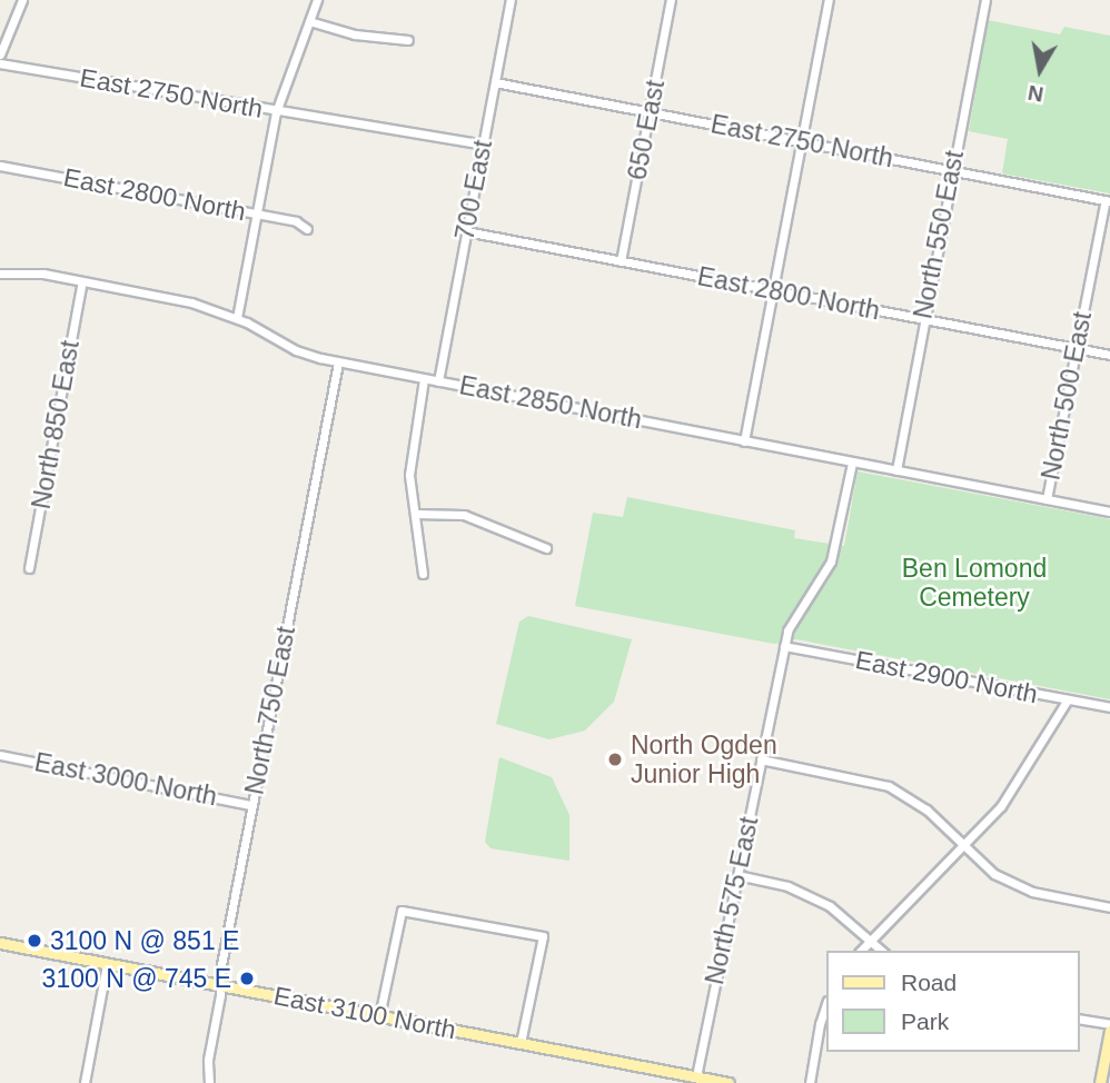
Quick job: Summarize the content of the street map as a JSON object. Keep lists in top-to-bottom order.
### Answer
{
  "streets": {
    "main road": ["East 3100 North"],
    "street": [
      "East 2750 North",
      "650 East",
      "700 East",
      "East 2800 North",
      "North 550 East",
      "North 500 East",
      "East 2850 North",
      "North 850 East",
      "East 2900 North",
      "North 750 East",
      "East 3000 North",
      "North 575 East"
    ]
  },
  "crossings": [
    ["East 2750 North", "650 East"],
    ["East 2750 North", "700 East"],
    ["East 2750 North", "North 550 East"],
    ["East 2750 North", "North 500 East"],
    ["650 East", "East 2800 North"],
    ["700 East", "East 2800 North"],
    ["700 East", "East 2850 North"],
    ["East 2800 North", "North 550 East"],
    ["East 2800 North", "North 500 East"],
    ["North 550 East", "East 2850 North"],
    ["North 500 East", "East 2850 North"],
    ["East 2850 North", "North 850 East"],
    ["East 2850 North", "North 750 East"],
    ["East 2850 North", "North 575 East"],
    ["East 2900 North", "North 575 East"],
    ["North 750 East", "East 3000 North"],
    ["North 750 East", "East 3100 North"],
    ["North 575 East", "East 3100 North"]
  ],
  "parks": ["Ben Lomond Cemetery"],
  "places": ["North Ogden Junior High", "3100 N @ 851 E", "3100 N @ 745 E"],
  "legend": ["Road", "Park"],
  "north": "bottom"
}
